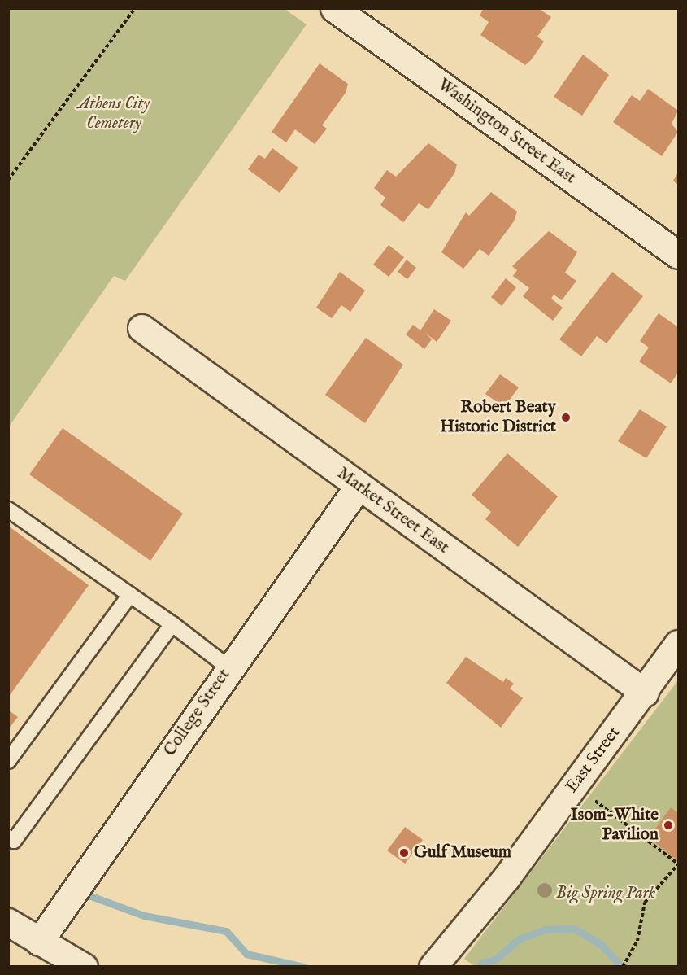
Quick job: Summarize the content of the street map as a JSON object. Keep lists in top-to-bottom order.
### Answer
{
  "streets": {
    "street": [
      "Washington Street East",
      "Market Street East",
      "College Street",
      "East Street"
    ]
  },
  "crossings": [
    ["Market Street East", "College Street"],
    ["Market Street East", "East Street"]
  ],
  "parks": ["Athens City Cemetery", "Big Spring Park"],
  "places": ["Robert Beaty Historic District", "Isom-White Pavilion", "Gulf Museum"]
}
